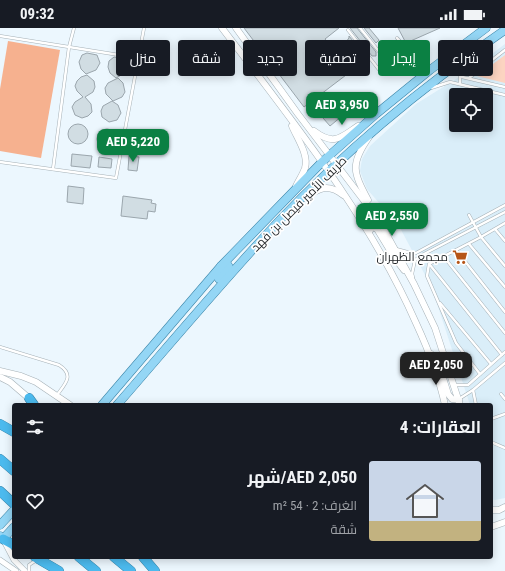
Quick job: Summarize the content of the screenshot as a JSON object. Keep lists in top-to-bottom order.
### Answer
{
  "streets": {
    "main road": ["طريف الأمير فيصل بن فهد"]
  },
  "places": {
    "supermarket": ["مجمع الظهران"]
  },
  "page": {
    "status": "09:32",
    "chip": [
      "شراء",
      "إيجار",
      "تصفية",
      "جديد",
      "شقة",
      "منزل"
    ],
    "price": [
      "AED 3,950",
      "AED 5,220",
      "AED 2,550",
      "AED 2,050"
    ],
    "heading": "العقارات: 4",
    "list": [
      {
        "name": "AED 2,050/شهر",
        "note": "الغرف: 2 · 54 m² · شقة"
      }
    ]
  }
}
